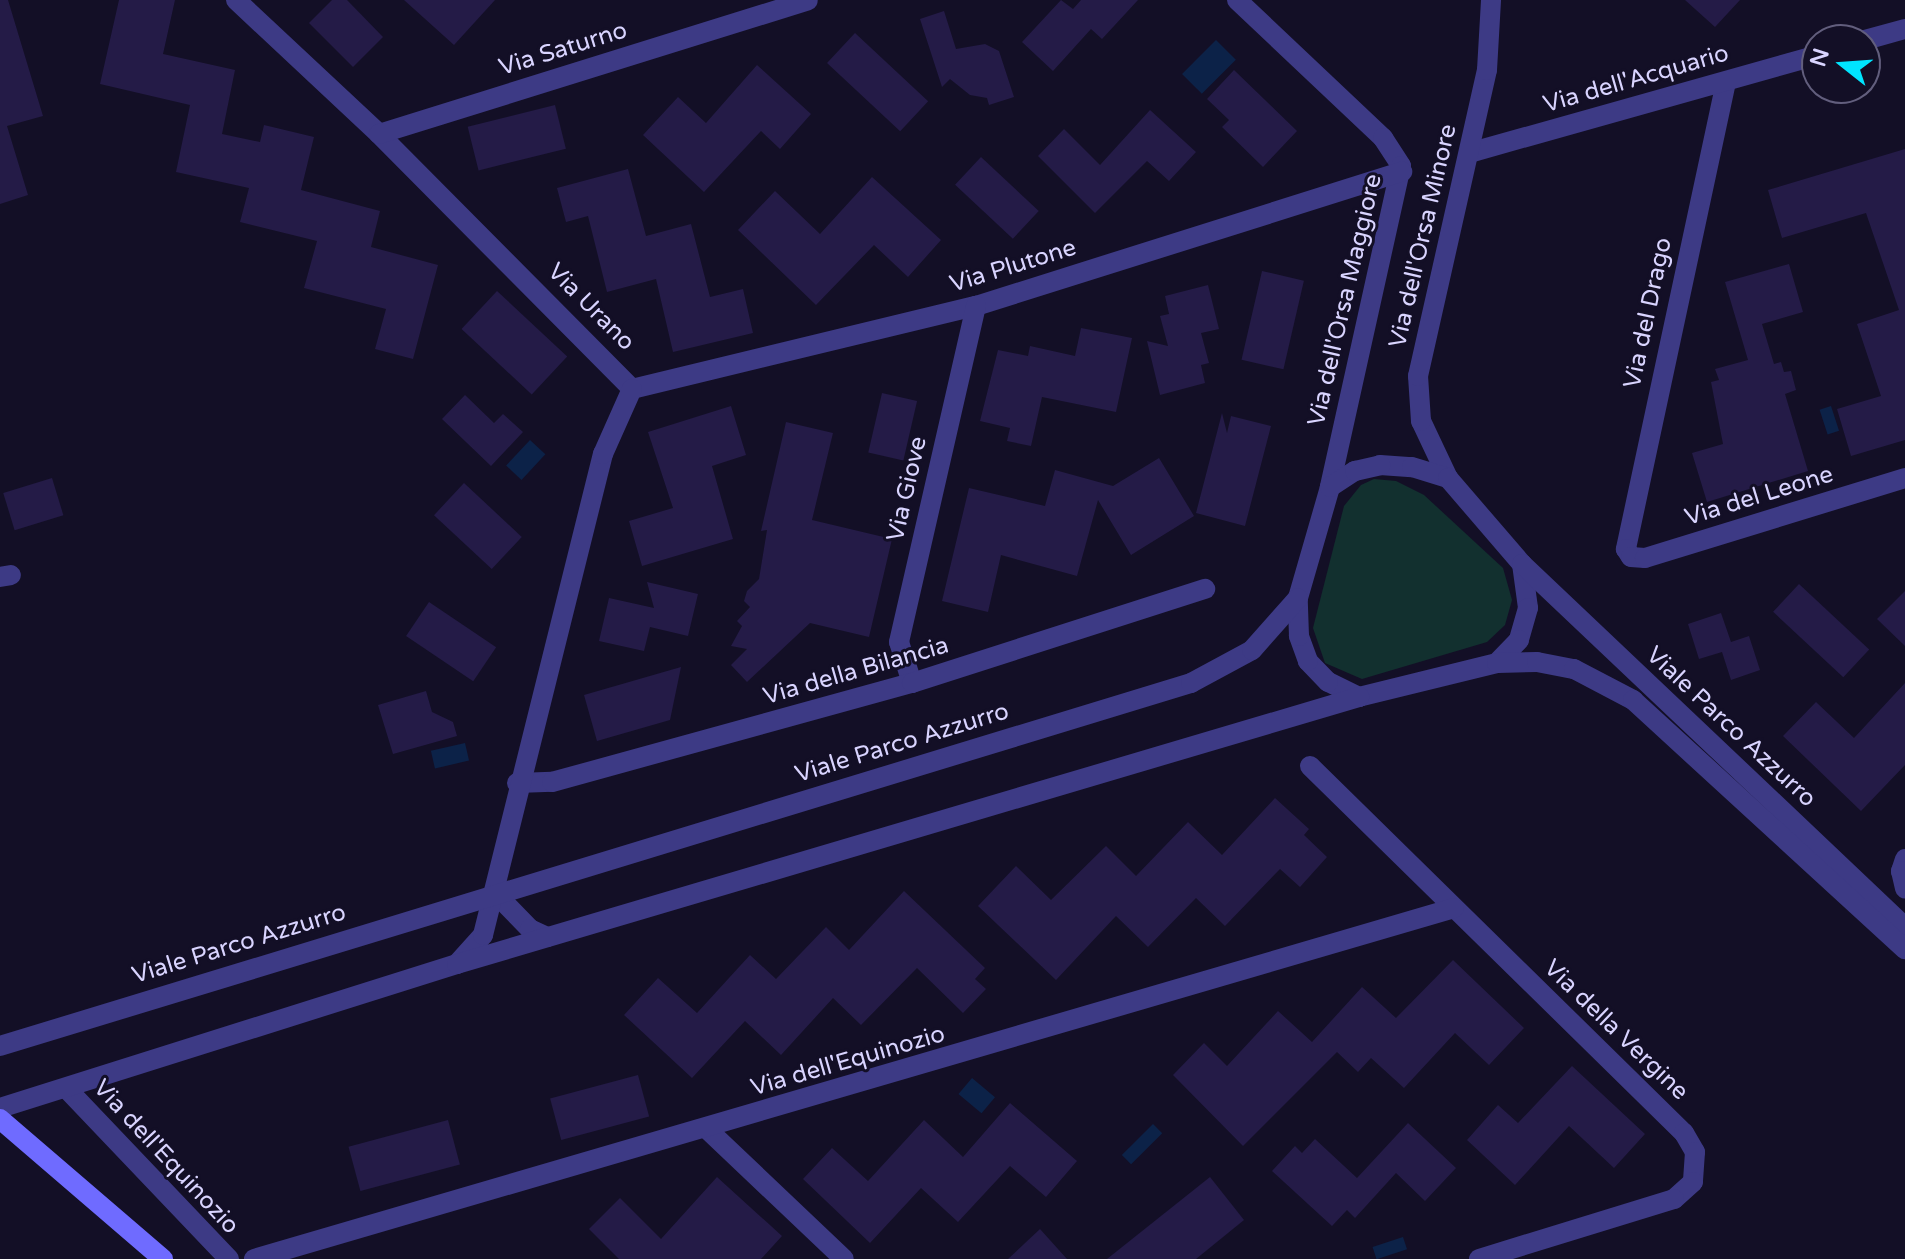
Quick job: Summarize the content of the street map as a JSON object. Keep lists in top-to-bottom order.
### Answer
{
  "streets": {
    "street": [
      "Via Saturno",
      "Via dell'Acquario",
      "Via dell'Orsa Minore",
      "Via Plutone",
      "Via dell'Orsa Maggiore",
      "Via Urano",
      "Via del Drago",
      "Via Giove",
      "Via del Leone",
      "Via della Bilancia",
      "Viale Parco Azzurro",
      "Via della Vergine",
      "Via dell'Equinozio"
    ]
  },
  "crossings": [
    ["Via Saturno", "Via Urano"],
    ["Via dell'Acquario", "Via dell'Orsa Minore"],
    ["Via dell'Acquario", "Via del Drago"],
    ["Via dell'Orsa Minore", "Via dell'Orsa Maggiore"],
    ["Via dell'Orsa Minore", "Viale Parco Azzurro"],
    ["Via Plutone", "Via dell'Orsa Maggiore"],
    ["Via Plutone", "Via Urano"],
    ["Via Plutone", "Via Giove"],
    ["Via dell'Orsa Maggiore", "Viale Parco Azzurro"],
    ["Via Urano", "Via della Bilancia"],
    ["Via Urano", "Viale Parco Azzurro"],
    ["Via del Drago", "Via del Leone"],
    ["Via Giove", "Via della Bilancia"],
    ["Viale Parco Azzurro", "Via dell'Equinozio"],
    ["Via della Vergine", "Via dell'Equinozio"]
  ],
  "north": "left"
}
